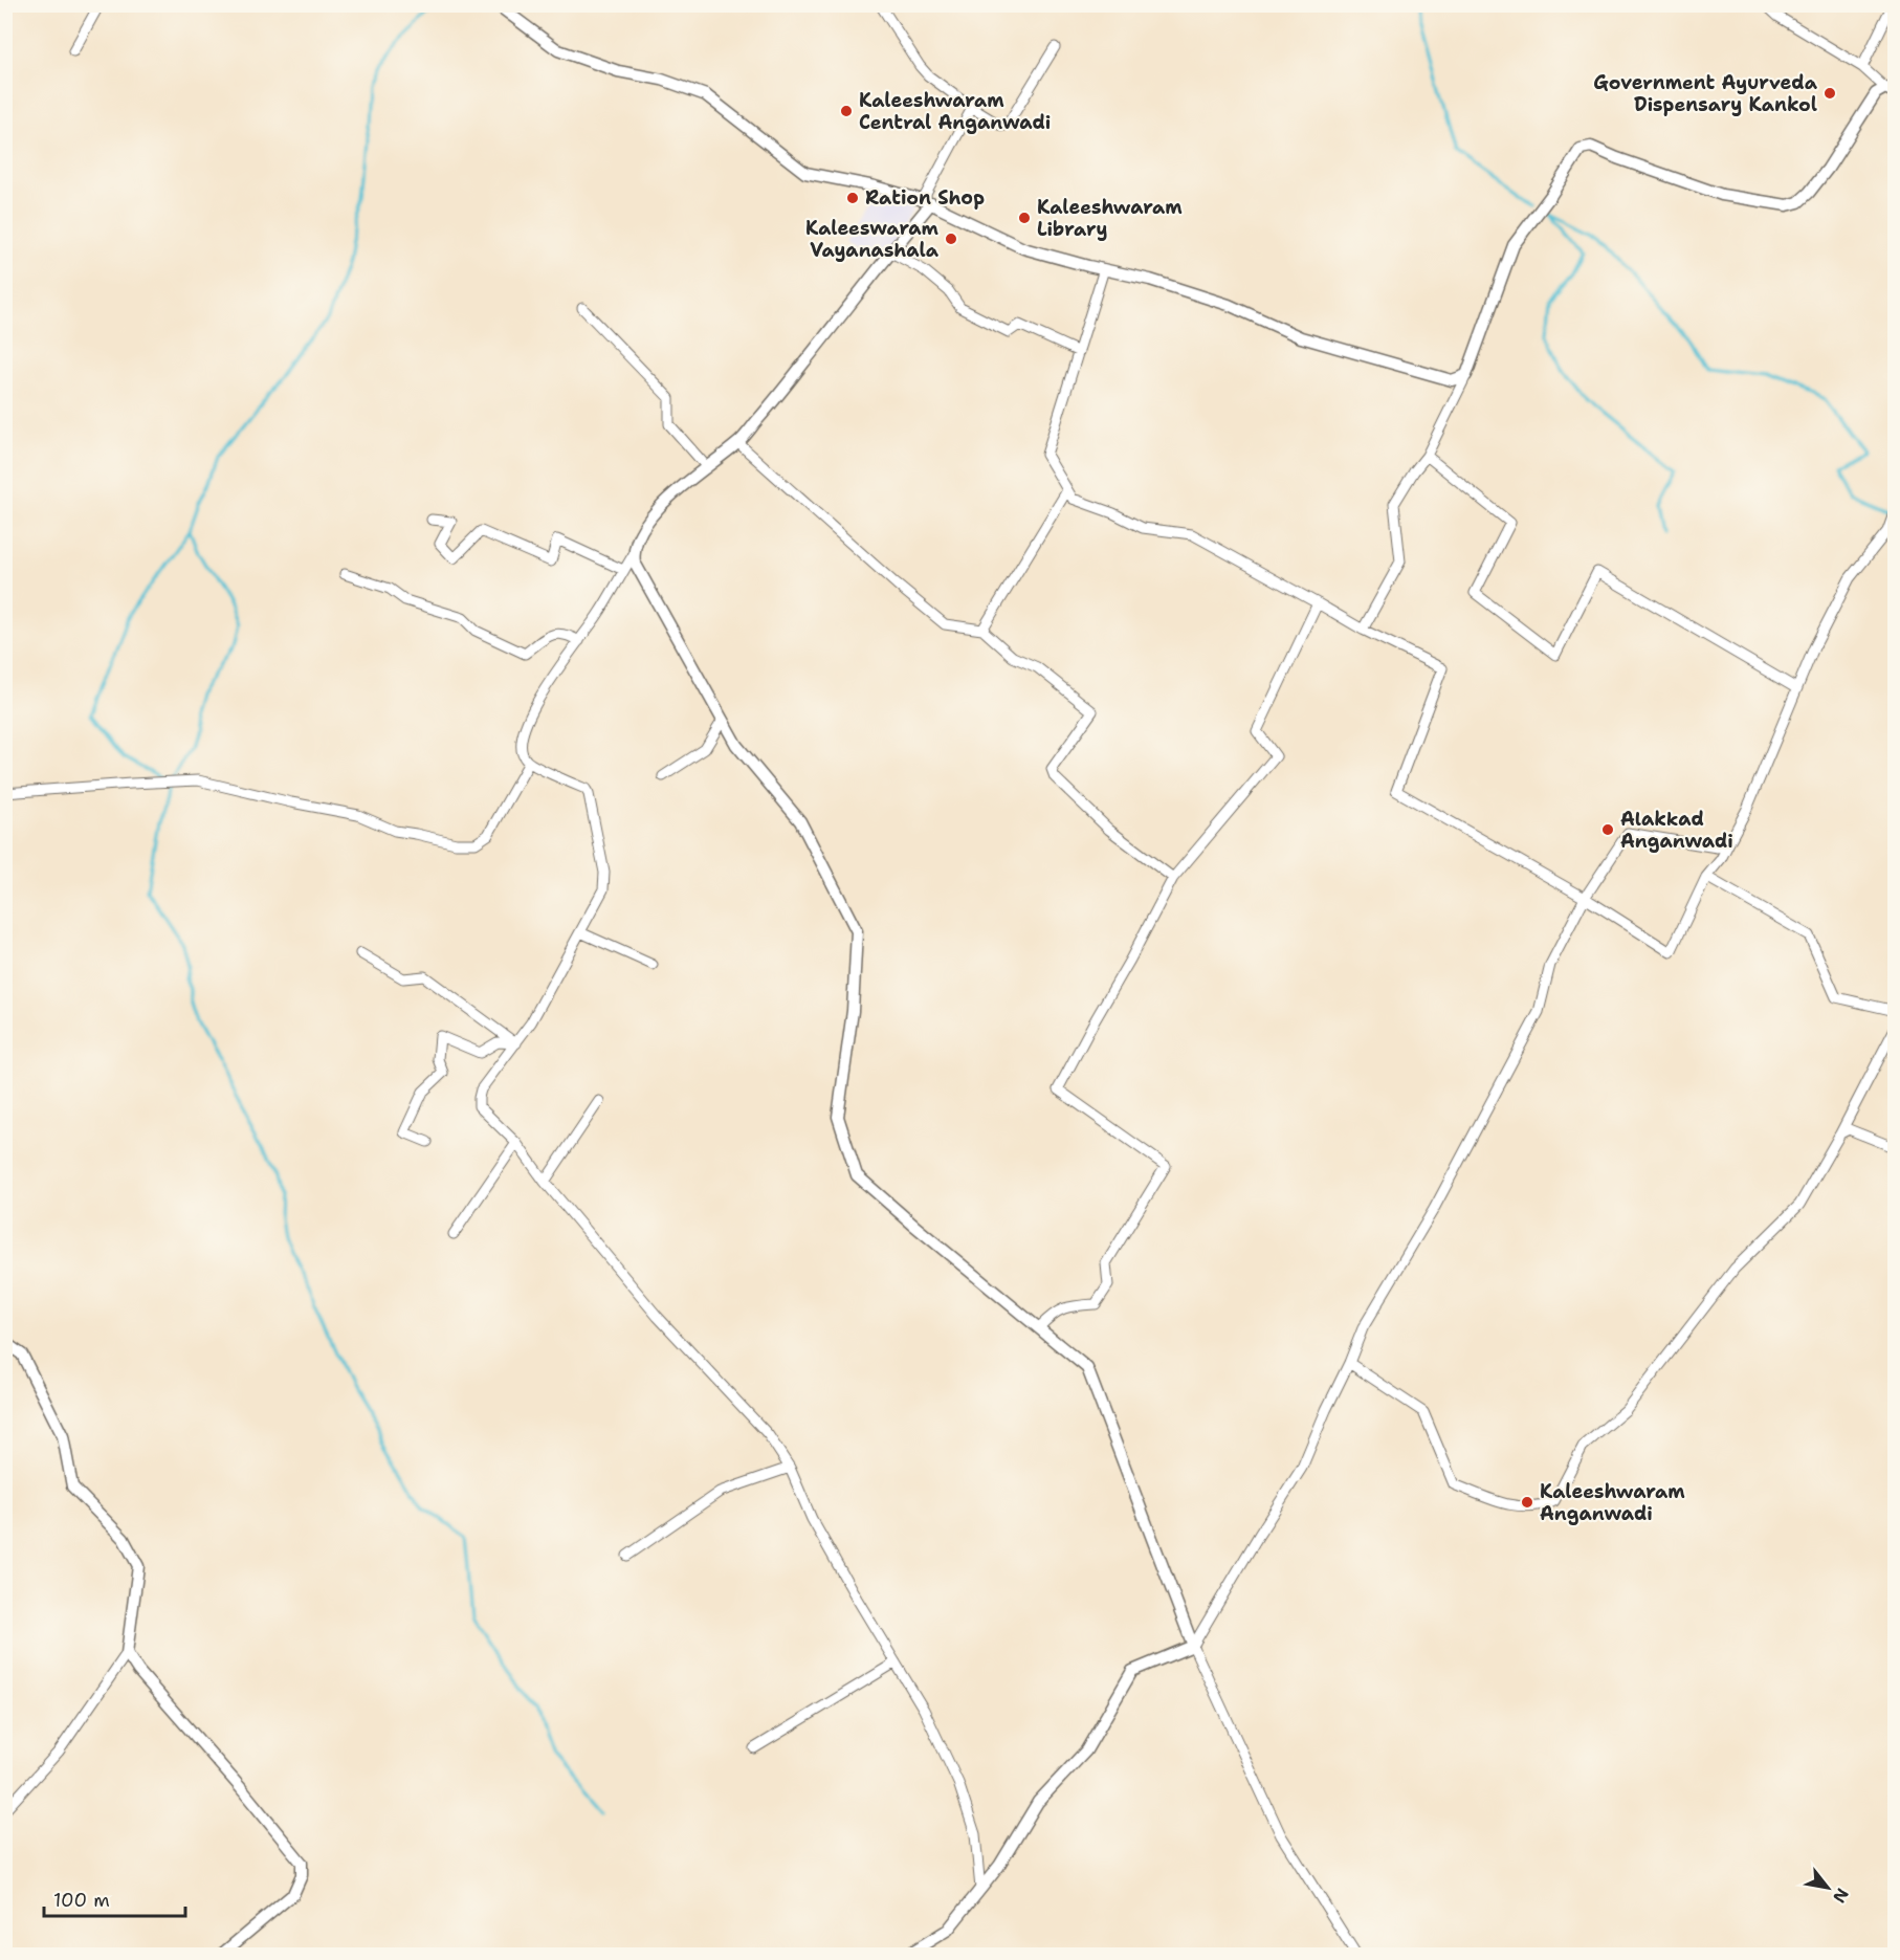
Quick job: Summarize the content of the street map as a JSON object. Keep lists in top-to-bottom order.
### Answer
{
  "places": [
    "Government Ayurveda Dispensary Kankol",
    "Kaleeshwaram Central Anganwadi",
    "Ration Shop",
    "Kaleeshwaram Library",
    "Kaleeswaram Vayanashala",
    "Alakkad Anganwadi",
    "Kaleeshwaram Anganwadi"
  ],
  "scale_bar": "100 m",
  "north": "bottom right"
}
